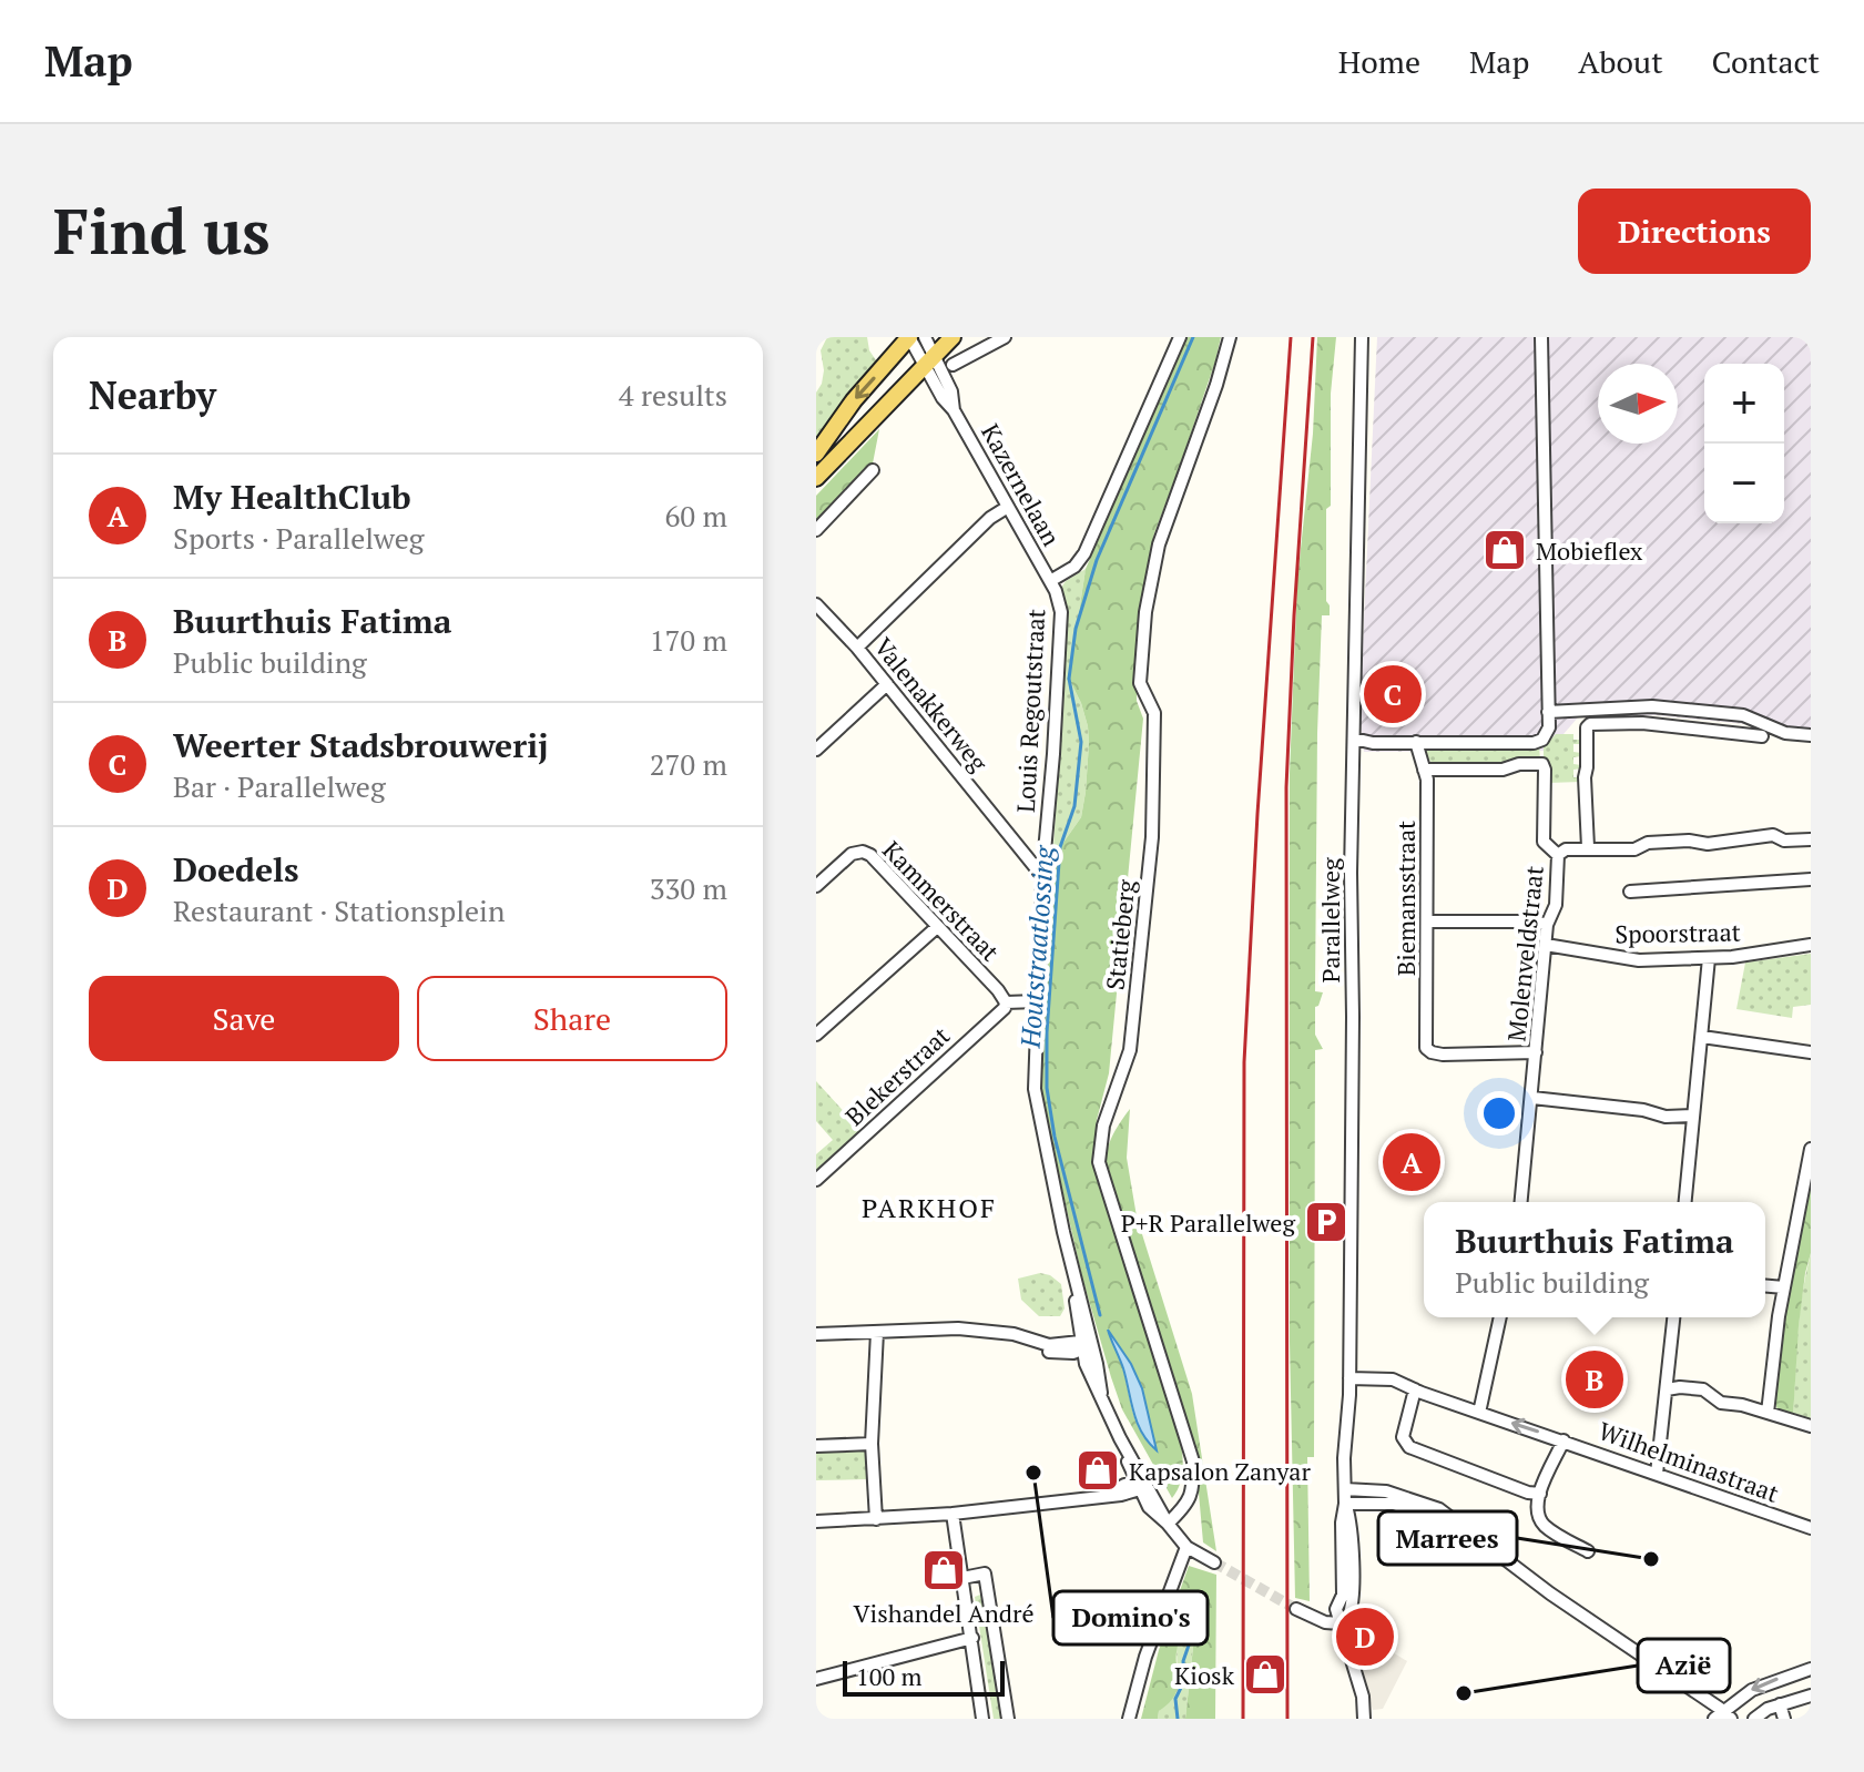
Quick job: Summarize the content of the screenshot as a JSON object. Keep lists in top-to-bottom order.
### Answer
{
  "streets": {
    "street": [
      "Kazernelaan",
      "Valenakkerweg",
      "Louis Regoutstraat",
      "Biemansstraat",
      "Kammerstraat",
      "Parallelweg",
      "Spoorstraat",
      "Statieberg",
      "Molenveldstraat",
      "Blekerstraat",
      "Wilhelminastraat"
    ]
  },
  "crossings": [
    ["Kazernelaan", "Louis Regoutstraat"],
    ["Valenakkerweg", "Louis Regoutstraat"],
    ["Louis Regoutstraat", "Statieberg"],
    ["Biemansstraat", "Molenveldstraat"],
    ["Kammerstraat", "Blekerstraat"],
    ["Parallelweg", "Wilhelminastraat"],
    ["Spoorstraat", "Molenveldstraat"]
  ],
  "districts": ["PARKHOF"],
  "water": ["Houtstraatlossing"],
  "places": {
    "shop": [
      "Mobieflex",
      "Kapsalon Zanyar",
      "Vishandel André",
      "Kiosk"
    ],
    "parking": ["P+R Parallelweg"],
    "other": ["Domino's", "Marrees", "Azië"]
  },
  "scale_bar": "100 m",
  "north": "right",
  "page": {
    "header": "Map",
    "nav": [
      "Home",
      "Map",
      "About",
      "Contact"
    ],
    "buttons": [
      "Directions",
      ["Save", "Share"]
    ],
    "title": "Find us",
    "heading": ["Nearby", "4 results"],
    "map_buttons": ["+", "−"],
    "list": [
      {
        "mark": "A",
        "name": "My HealthClub",
        "note": "Sports · Parallelweg",
        "value": "60 m"
      },
      {
        "mark": "B",
        "name": "Buurthuis Fatima",
        "note": "Public building",
        "value": "170 m"
      },
      {
        "mark": "C",
        "name": "Weerter Stadsbrouwerij",
        "note": "Bar · Parallelweg",
        "value": "270 m"
      },
      {
        "mark": "D",
        "name": "Doedels",
        "note": "Restaurant · Stationsplein",
        "value": "330 m"
      }
    ],
    "pins": [
      "C",
      "A",
      "B",
      "D"
    ],
    "popup": ["Buurthuis Fatima", "Public building"],
    "scale": "100 m"
  }
}
